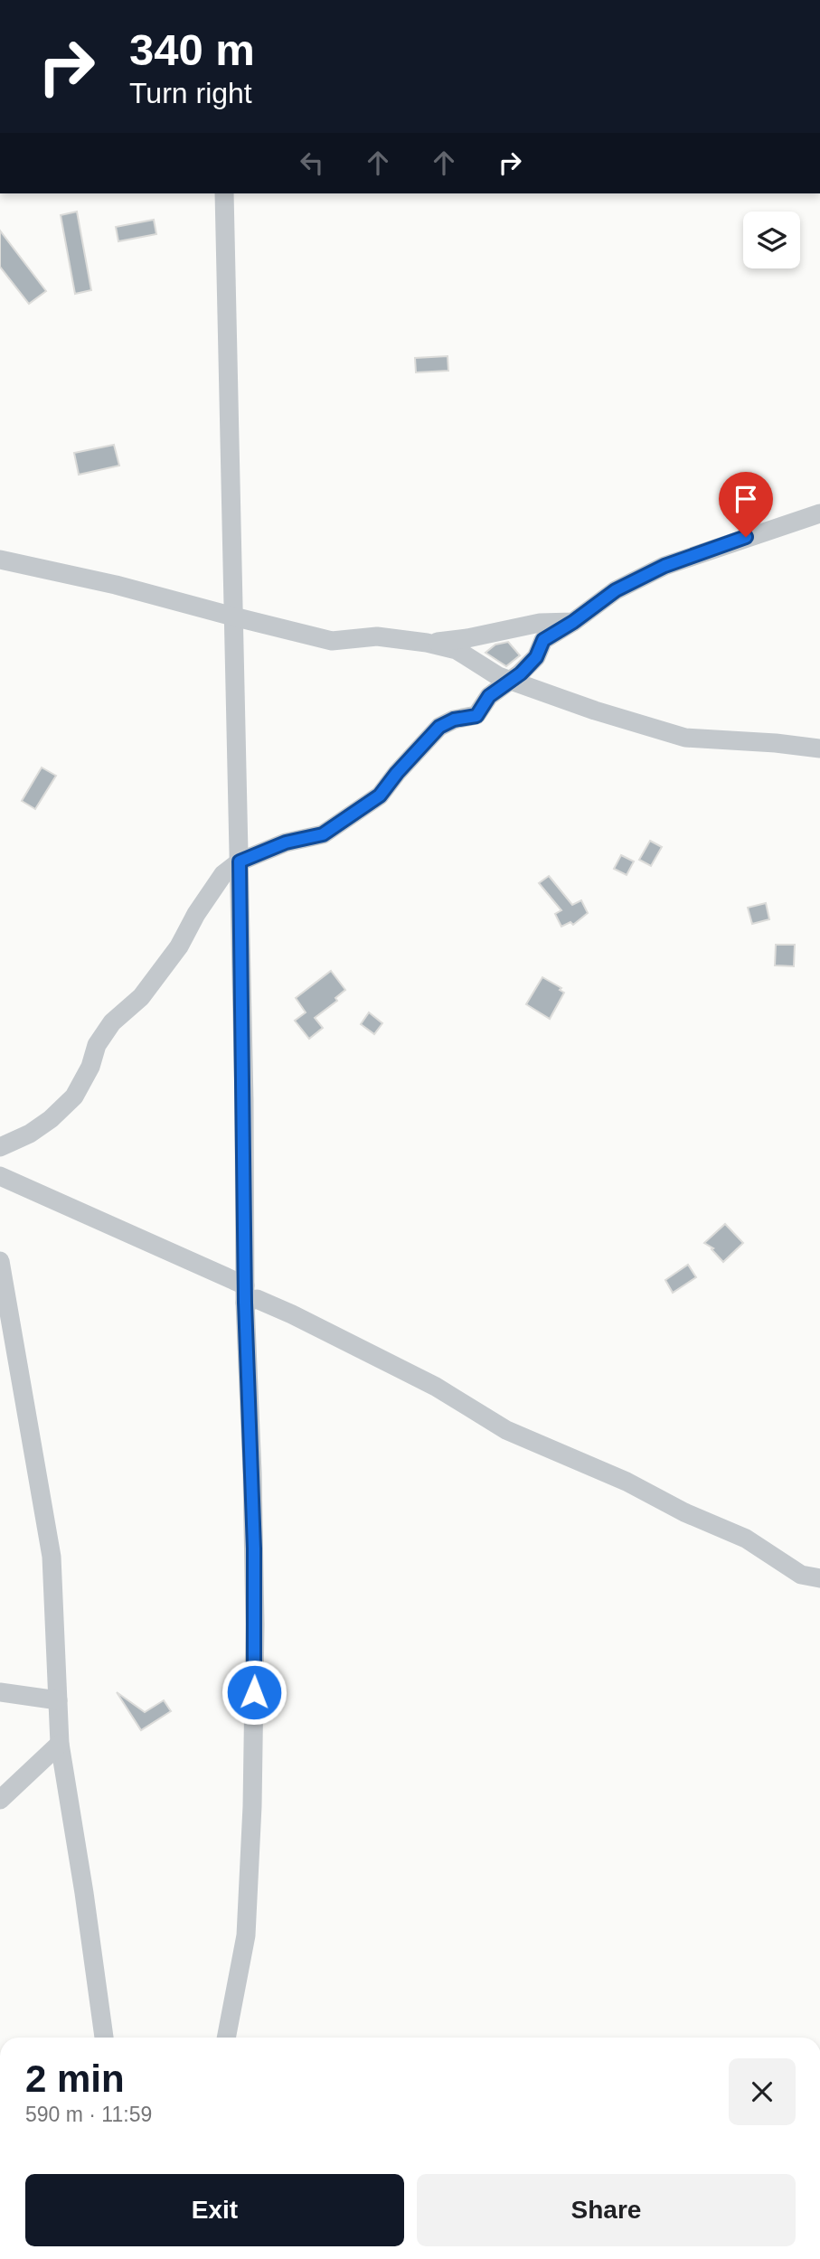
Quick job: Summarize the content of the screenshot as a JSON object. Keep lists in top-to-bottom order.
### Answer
{
  "page": {
    "turn": ["340 m", "Turn right"],
    "heading": ["2 min", "590 m · 11:59"],
    "buttons": ["Exit", "Share"]
  }
}
